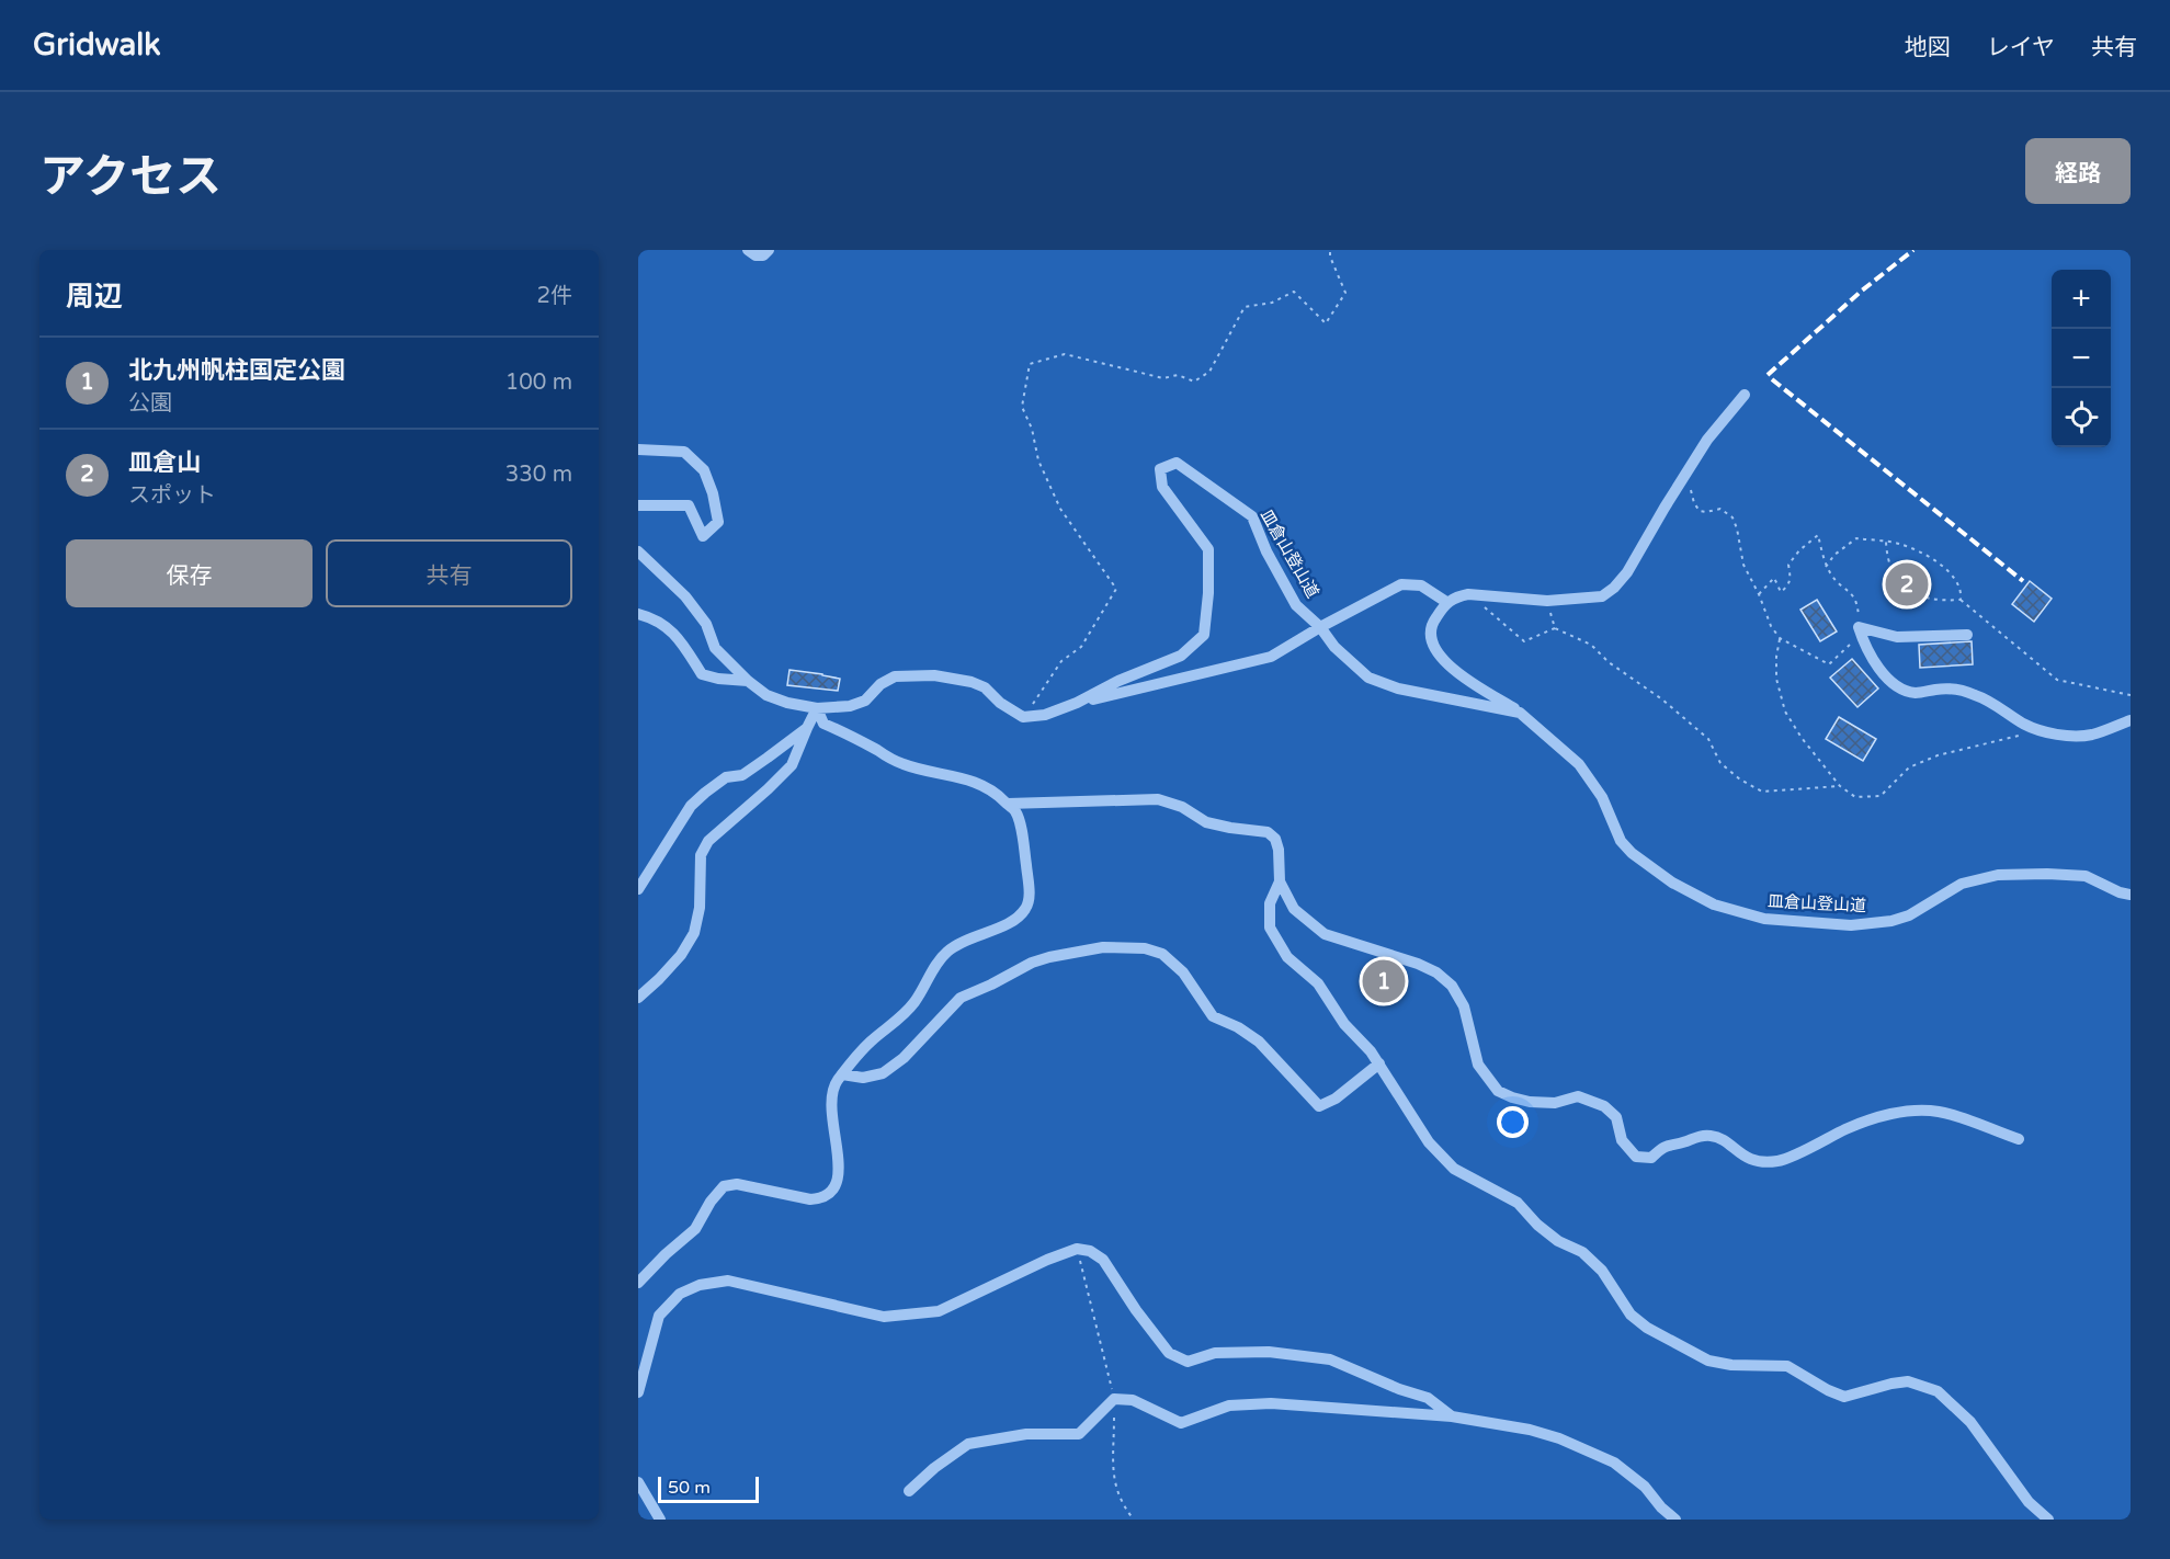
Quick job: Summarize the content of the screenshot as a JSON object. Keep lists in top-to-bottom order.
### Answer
{
  "streets": {
    "street": ["皿倉山登山道"]
  },
  "scale_bar": "50 m",
  "page": {
    "header": "Gridwalk",
    "nav": ["地図", "レイヤ", "共有"],
    "title": "アクセス",
    "buttons": [
      "経路",
      ["保存", "共有"]
    ],
    "heading": ["周辺", "2件"],
    "map_buttons": ["+", "−"],
    "list": [
      {
        "mark": "1",
        "name": "北九州帆柱国定公園",
        "note": "公園",
        "value": "100 m"
      },
      {
        "mark": "2",
        "name": "皿倉山",
        "note": "スポット",
        "value": "330 m"
      }
    ],
    "pins": ["2", "1"],
    "scale": "50 m"
  }
}
